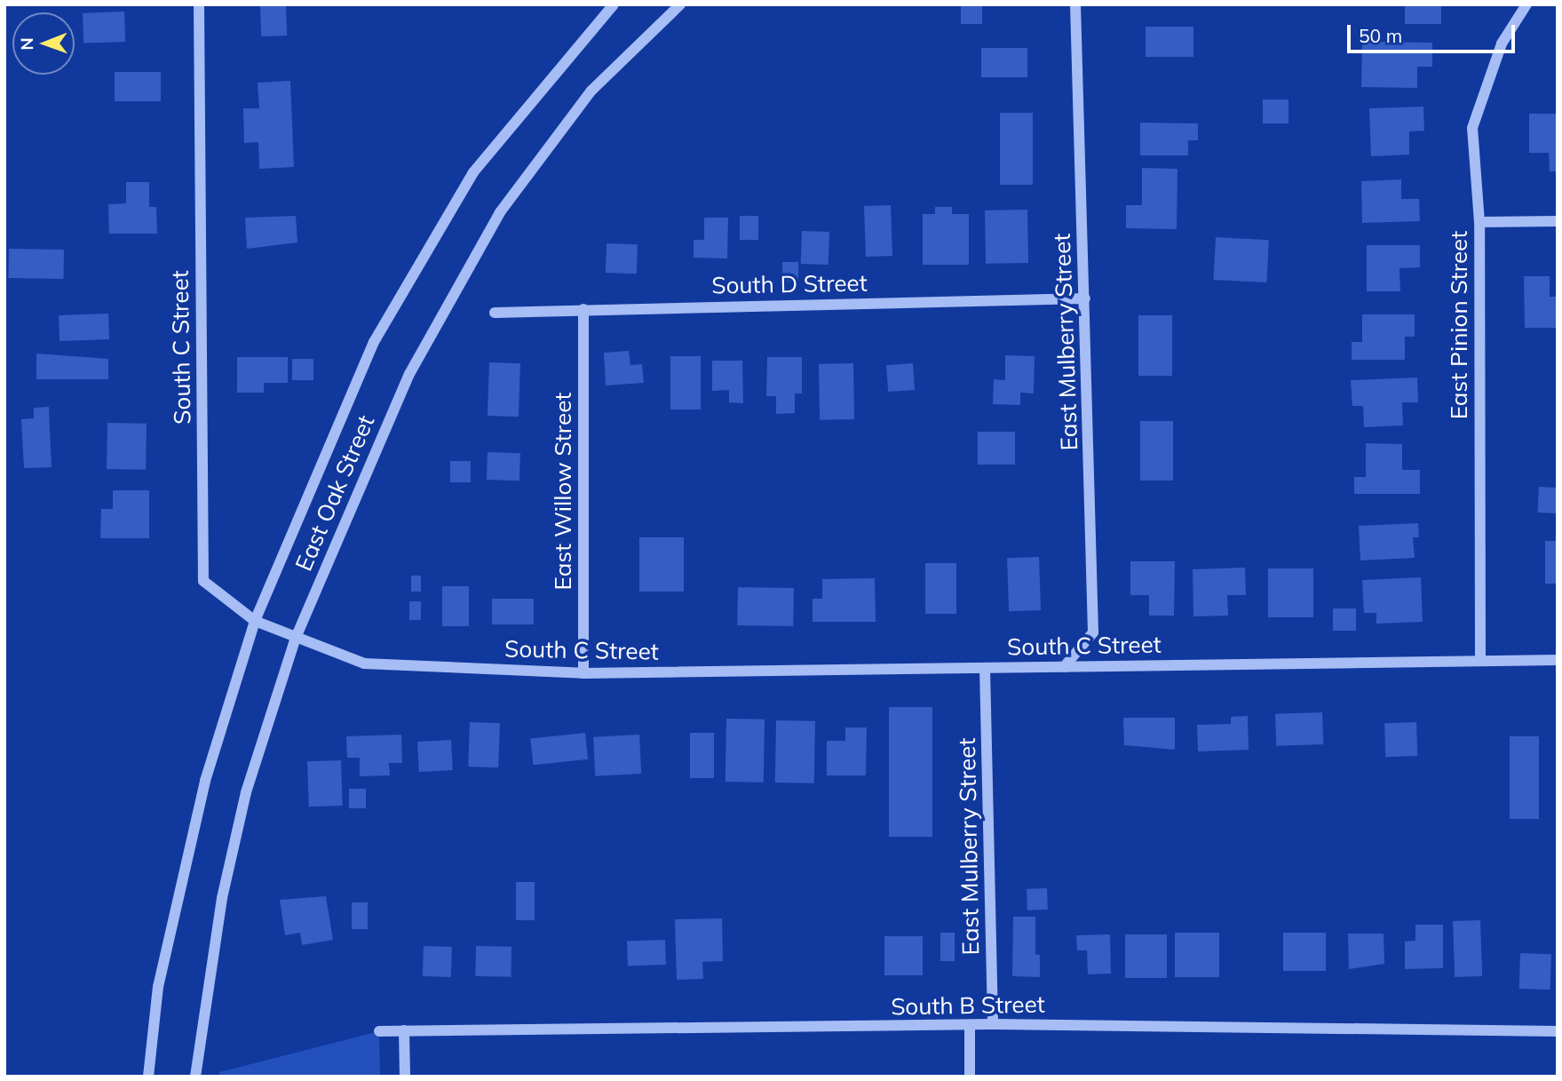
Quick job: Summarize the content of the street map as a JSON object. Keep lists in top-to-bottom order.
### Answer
{
  "streets": {
    "street": [
      "South D Street",
      "East Pinion Street",
      "East Mulberry Street",
      "South C Street",
      "East Willow Street",
      "East Oak Street",
      "South B Street"
    ]
  },
  "crossings": [
    ["South D Street", "East Mulberry Street"],
    ["South D Street", "East Willow Street"],
    ["East Pinion Street", "South C Street"],
    ["East Mulberry Street", "South C Street"],
    ["East Mulberry Street", "South B Street"],
    ["South C Street", "East Willow Street"],
    ["South C Street", "East Oak Street"]
  ],
  "scale_bar": "50 m",
  "north": "left"
}
